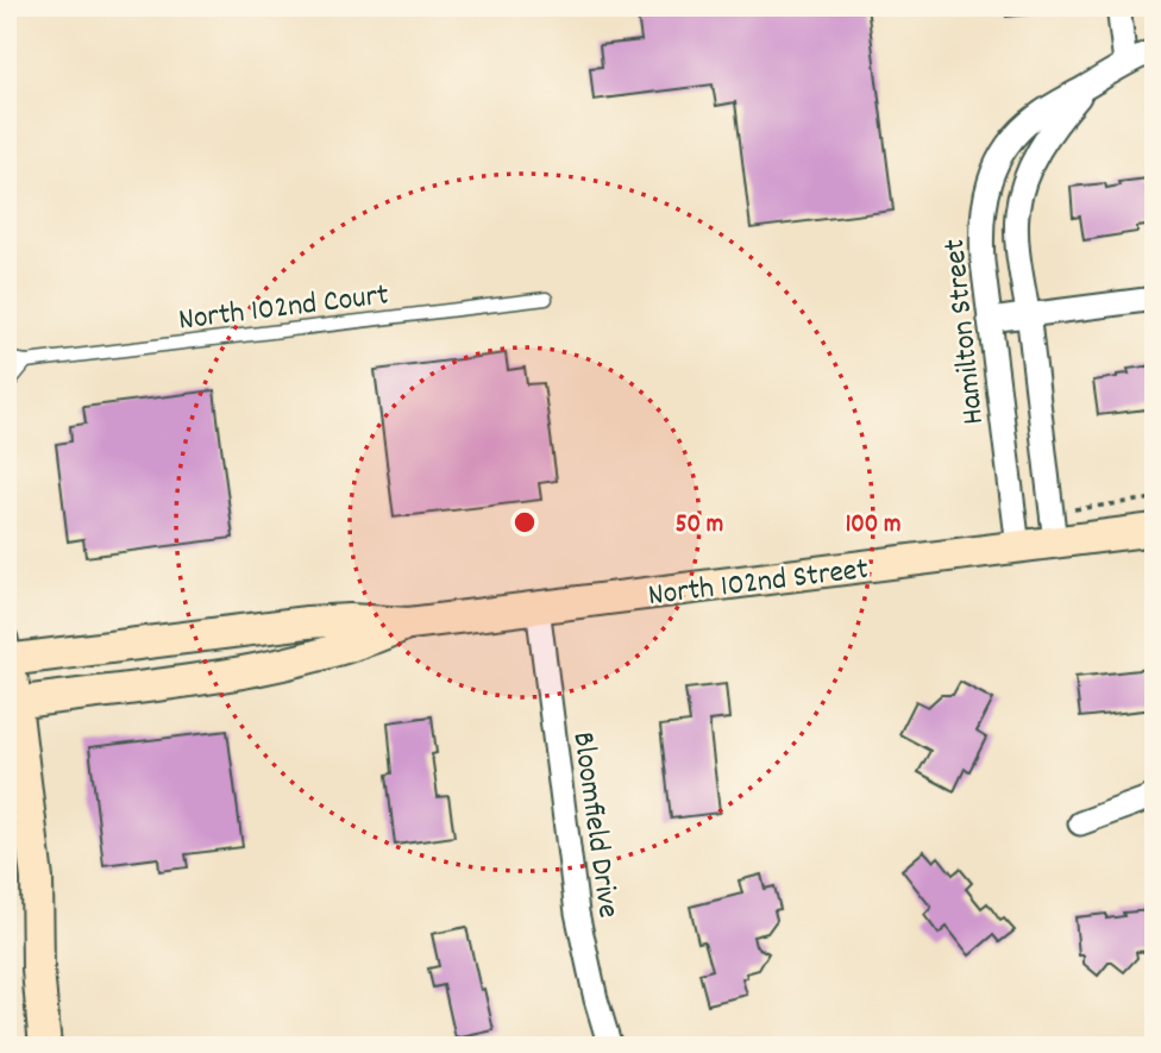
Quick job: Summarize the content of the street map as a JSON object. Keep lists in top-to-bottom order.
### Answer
{
  "streets": {
    "main road": ["North 102nd Street"],
    "street": ["Hamilton Street", "Bloomfield Drive"],
    "lane": ["North 102nd Court"]
  },
  "crossings": [
    ["Hamilton Street", "North 102nd Street"],
    ["North 102nd Street", "Bloomfield Drive"]
  ],
  "rings": ["50 m", "100 m"]
}
